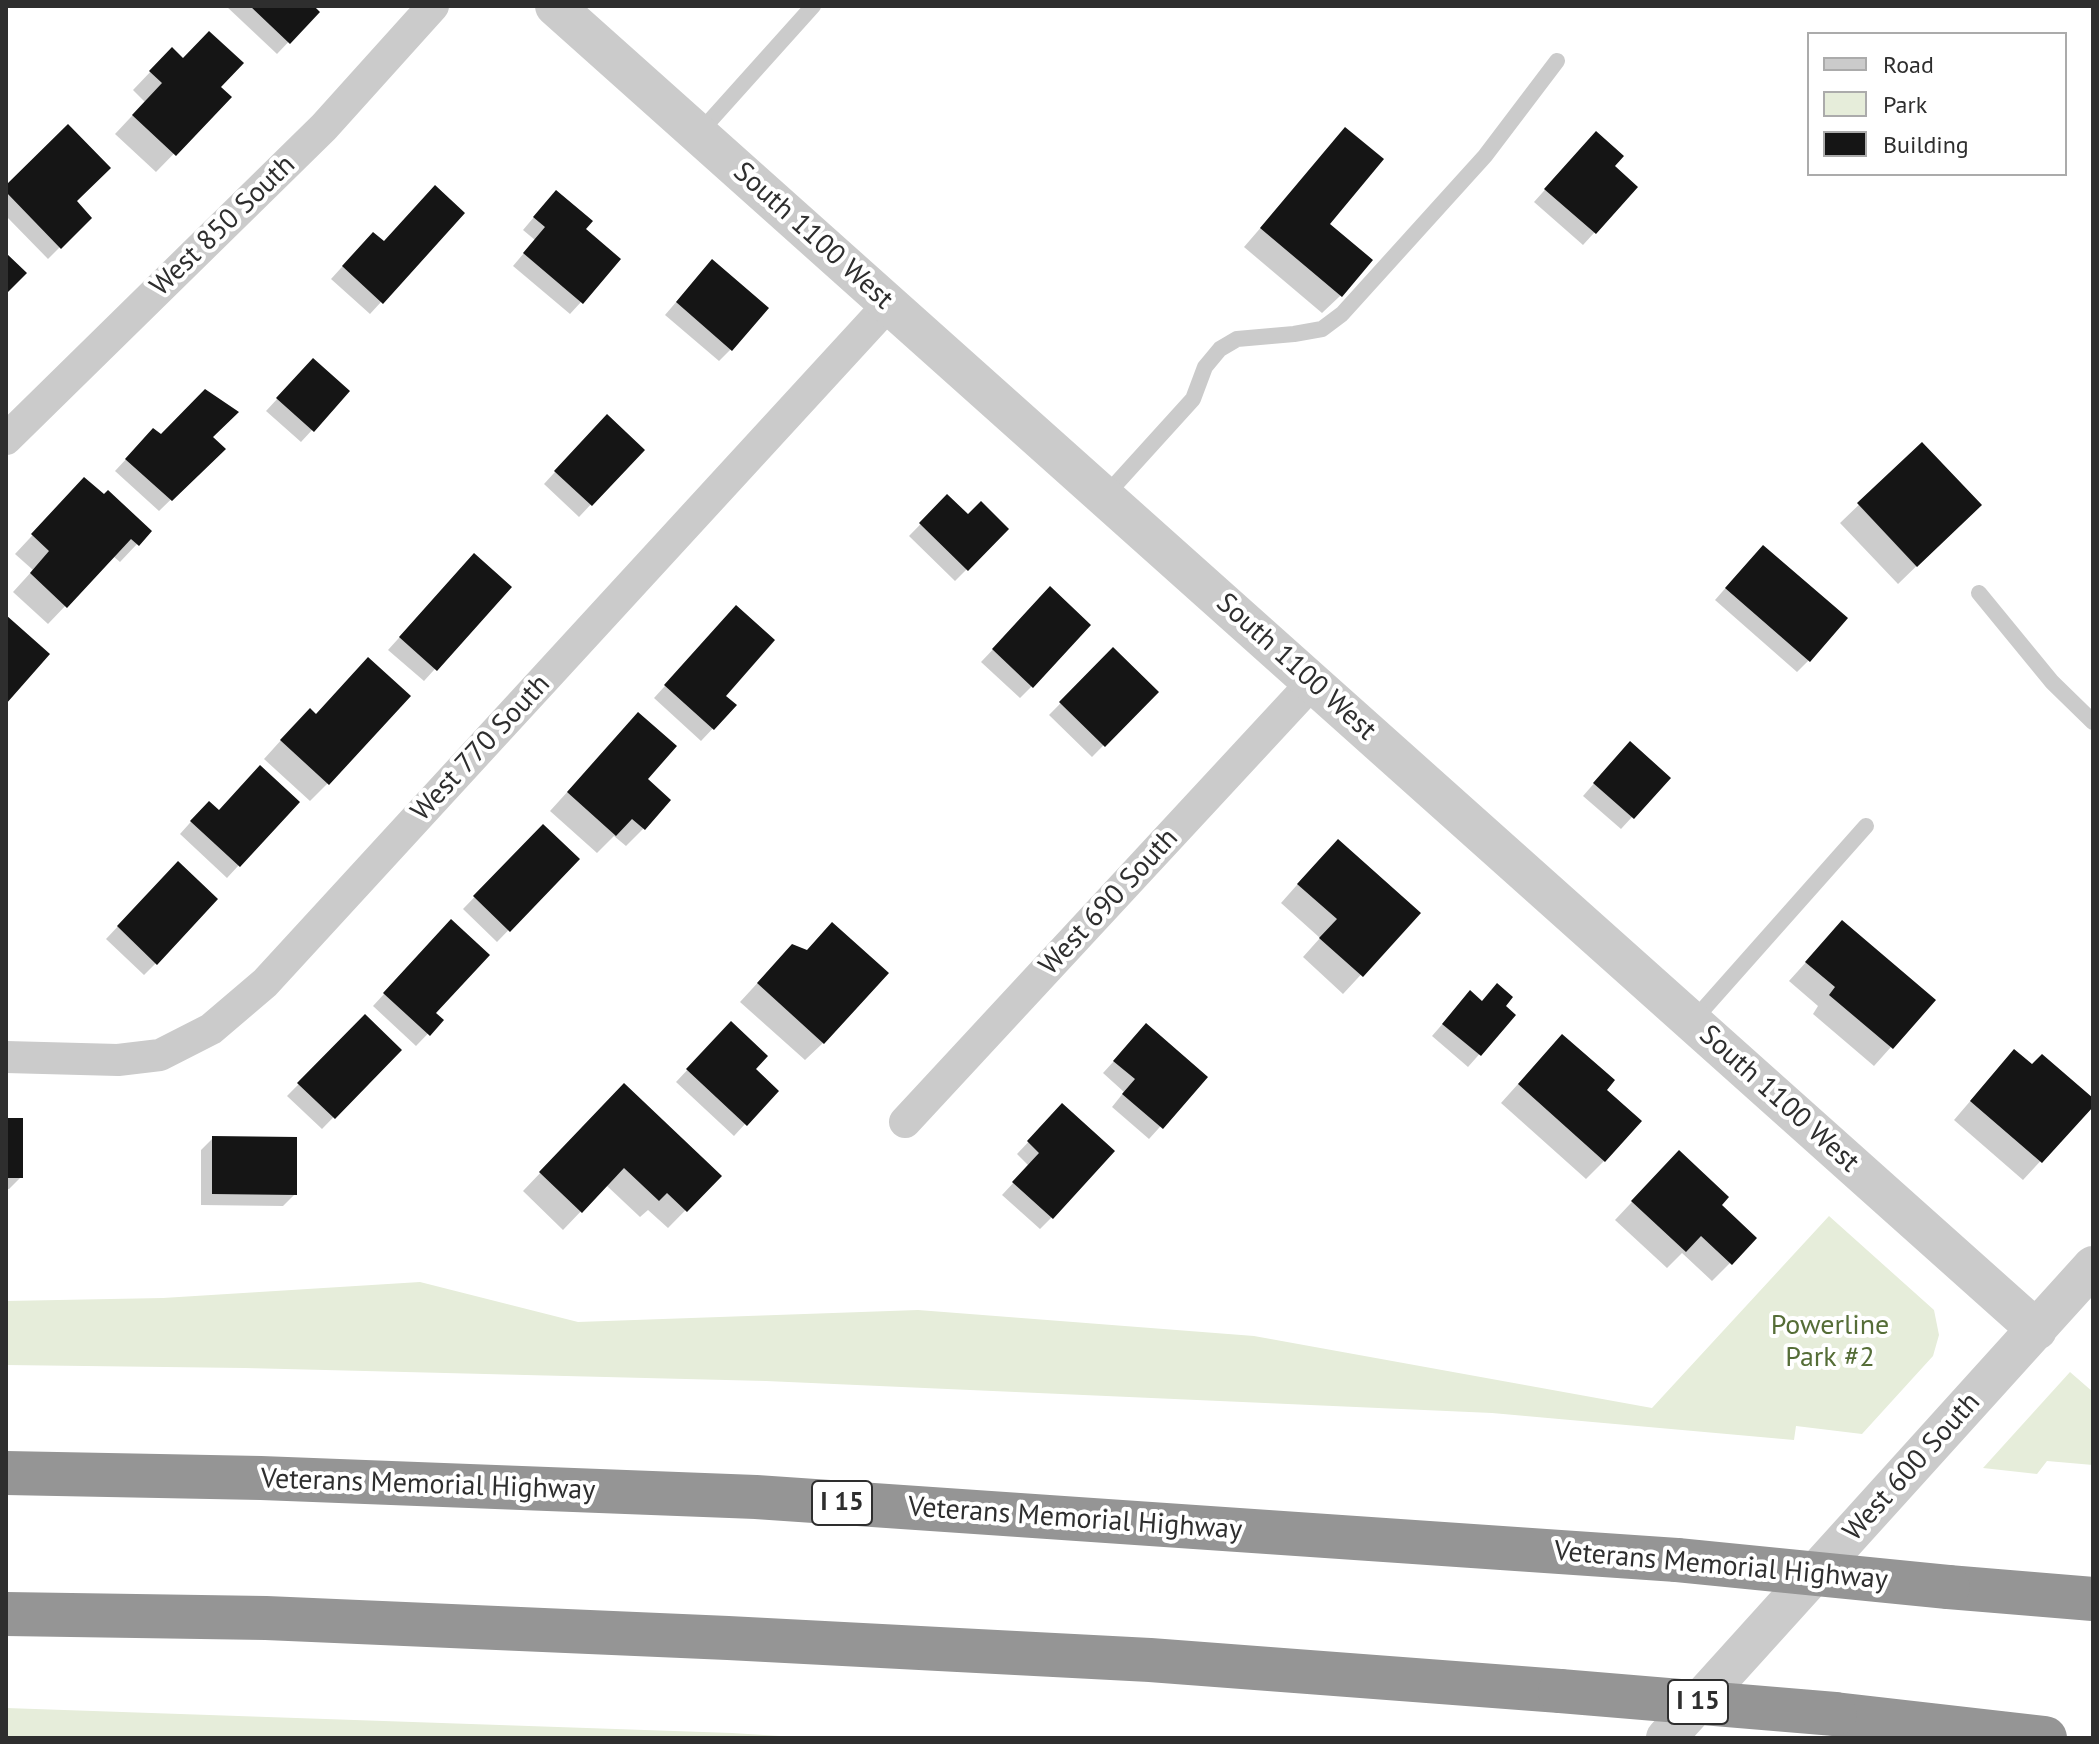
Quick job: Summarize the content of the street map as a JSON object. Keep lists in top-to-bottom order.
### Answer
{
  "streets": {
    "highway": ["Veterans Memorial Highway", "I 15"],
    "street": [
      "West 850 South",
      "South 1100 West",
      "West 770 South",
      "West 690 South",
      "West 600 South"
    ]
  },
  "crossings": [
    ["South 1100 West", "West 770 South"],
    ["South 1100 West", "West 690 South"],
    ["South 1100 West", "West 600 South"]
  ],
  "parks": ["Powerline Park #2"],
  "legend": ["Road", "Park", "Building"]
}
